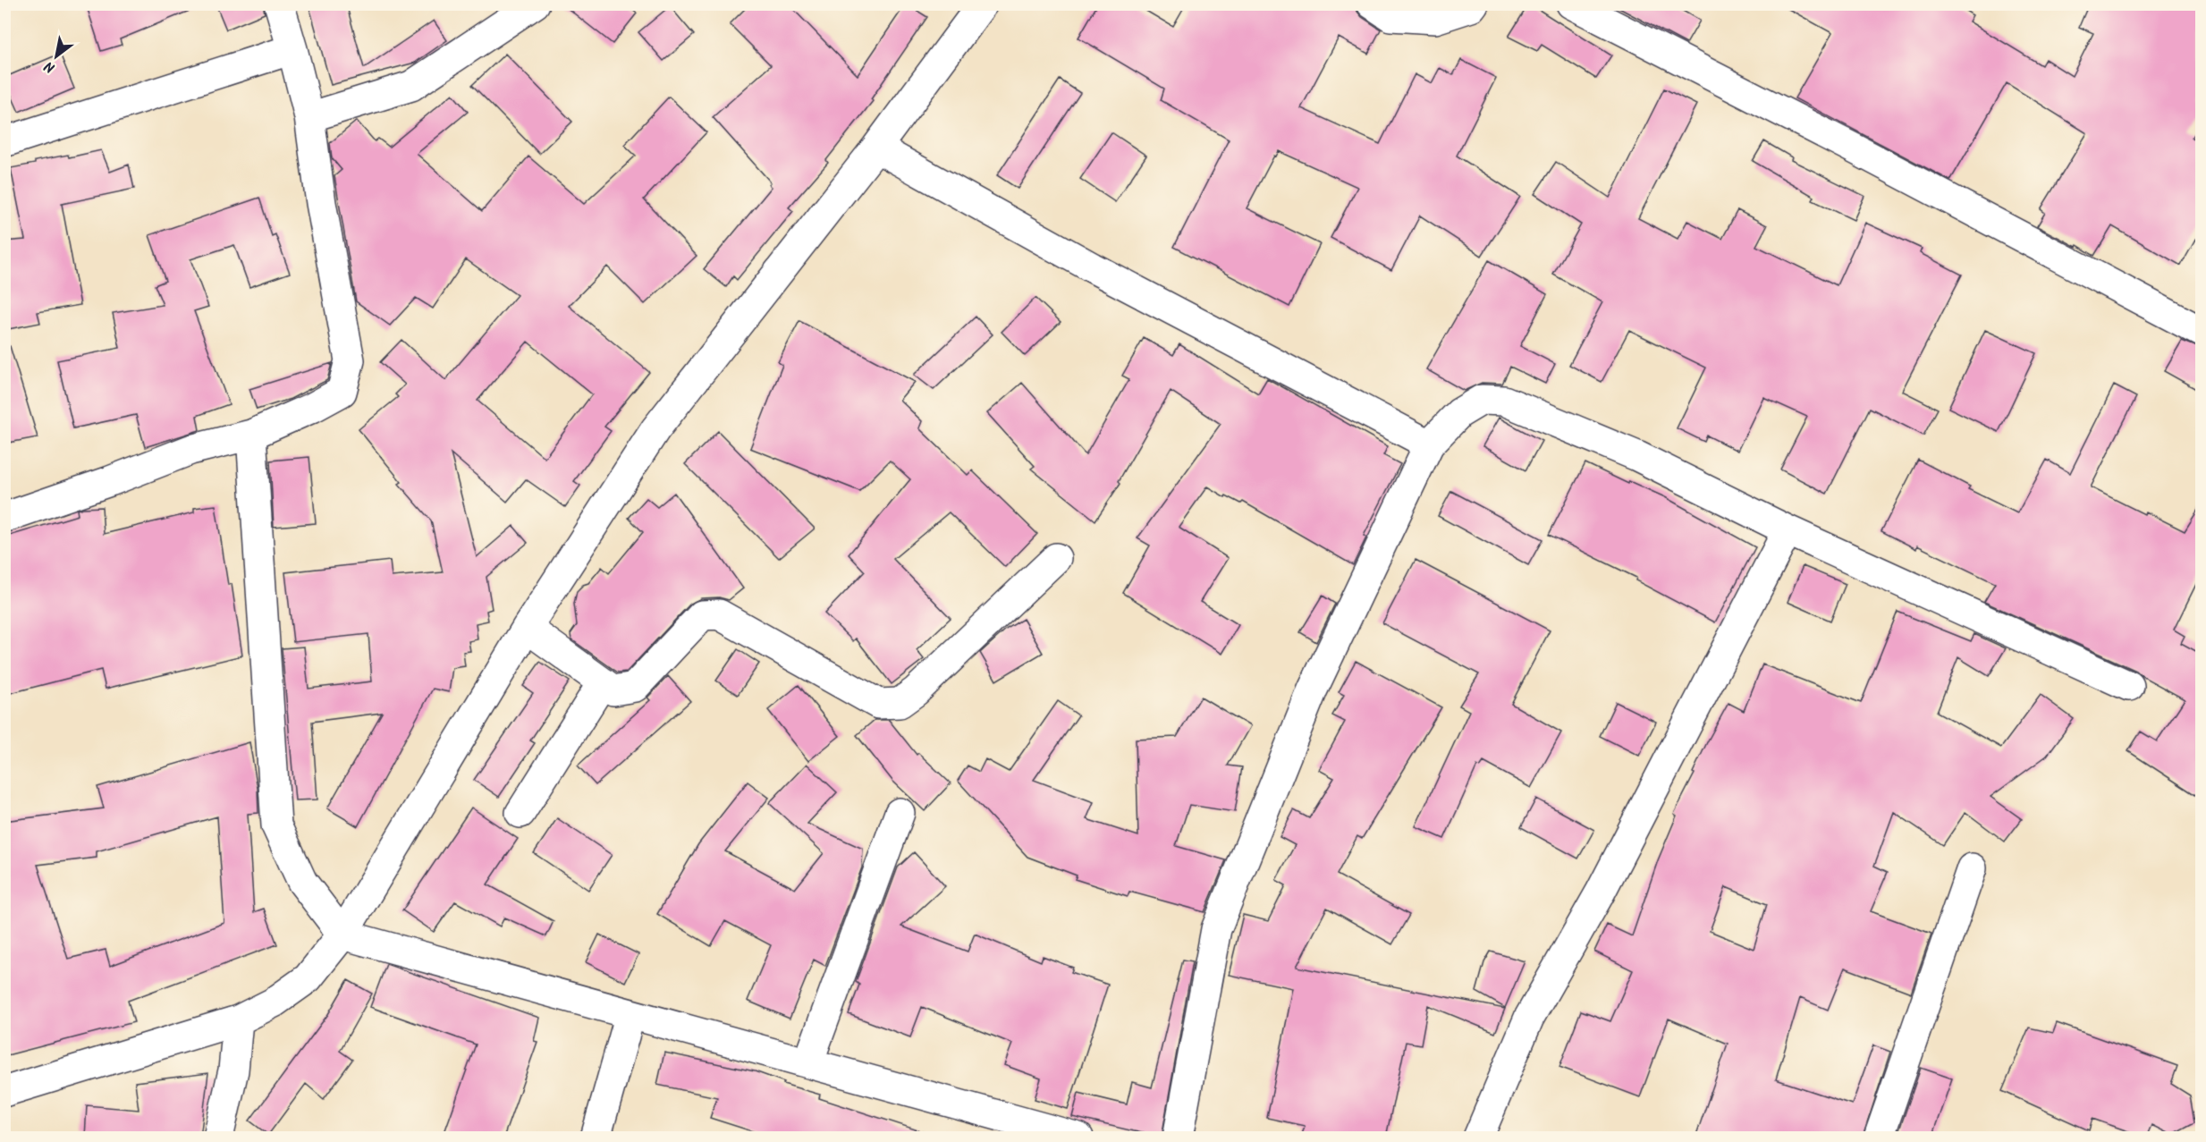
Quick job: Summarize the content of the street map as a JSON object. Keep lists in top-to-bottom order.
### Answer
{
  "north": "bottom left"
}
